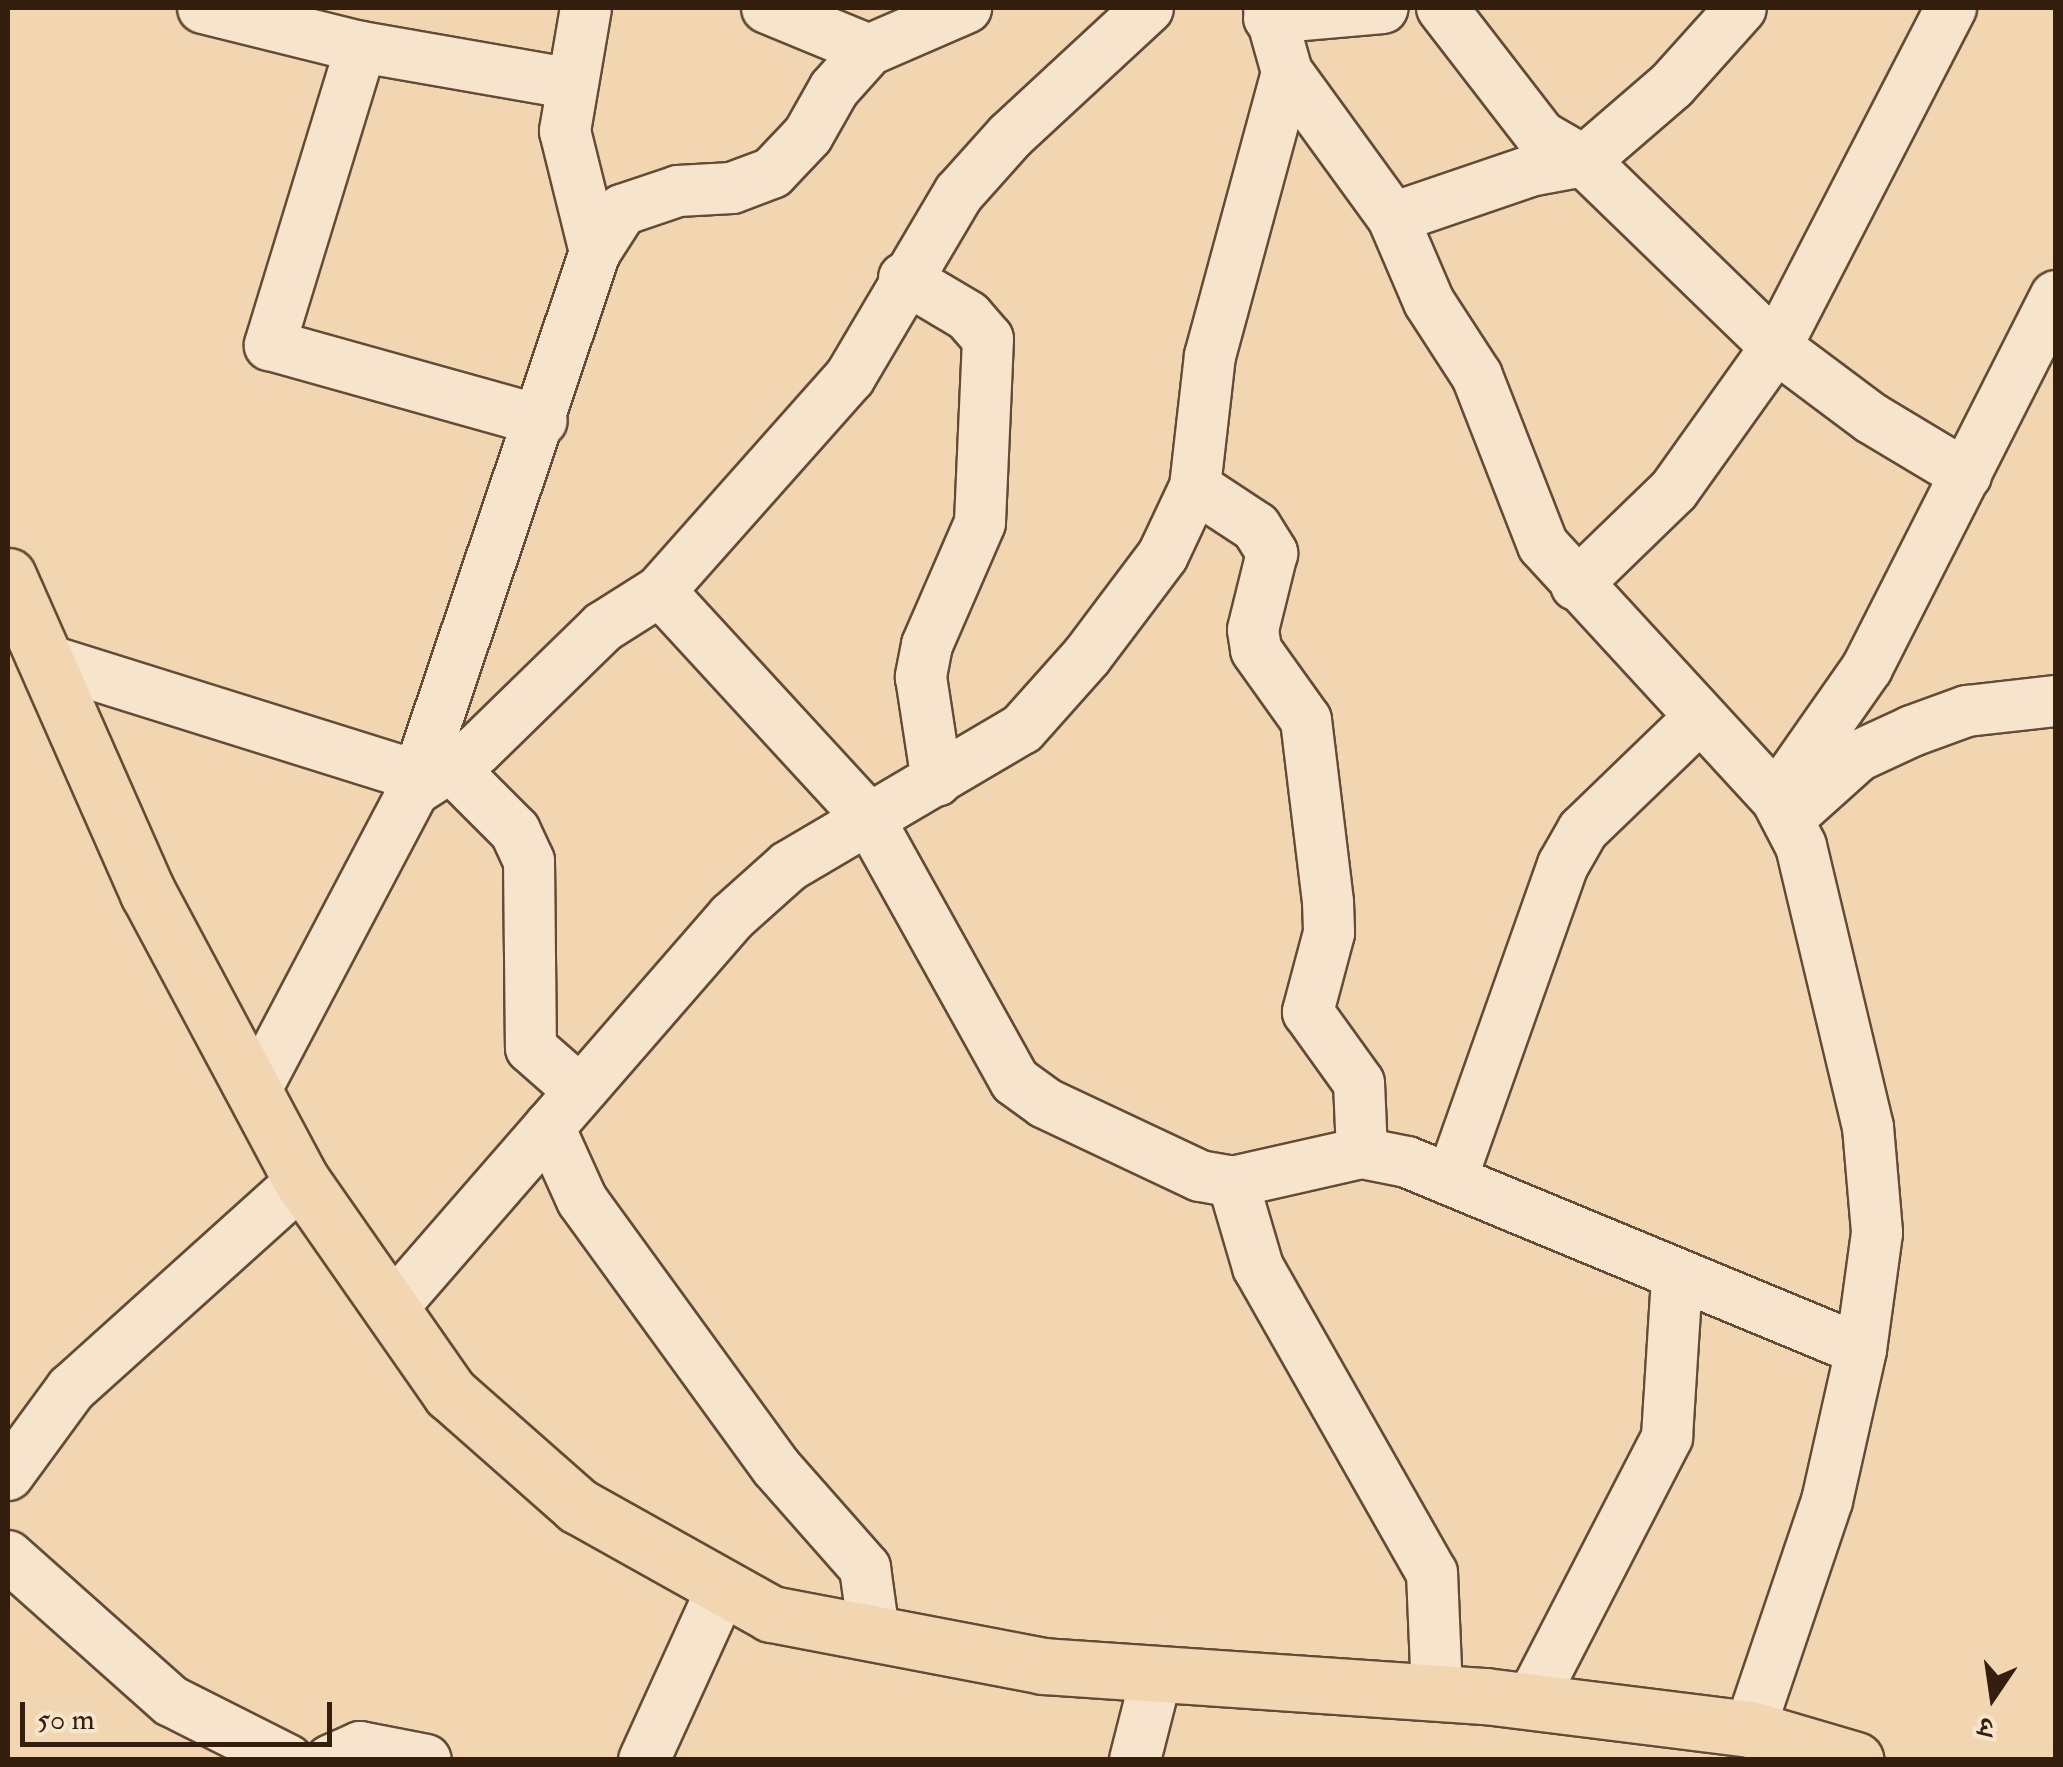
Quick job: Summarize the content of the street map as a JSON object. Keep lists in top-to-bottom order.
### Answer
{
  "scale_bar": "50 m",
  "north": "bottom"
}
